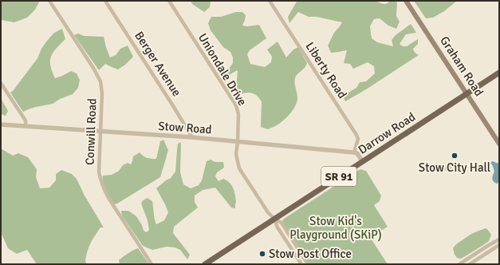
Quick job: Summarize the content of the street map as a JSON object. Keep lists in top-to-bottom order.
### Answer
{
  "streets": {
    "main road": ["Graham Road", "Darrow Road", "SR 91"],
    "street": [
      "Berger Avenue",
      "Uniondale Drive",
      "Liberty Road",
      "Stow Road",
      "Conwill Road"
    ]
  },
  "crossings": [
    ["Berger Avenue", "Stow Road"],
    ["Graham Road", "Darrow Road"],
    ["Uniondale Drive", "Stow Road"],
    ["Uniondale Drive", "Darrow Road"],
    ["Liberty Road", "Stow Road"],
    ["Stow Road", "Conwill Road"]
  ],
  "parks": ["Stow Kid's Playground (SKiP)"],
  "places": ["Stow City Hall", "Stow Post Office"]
}
